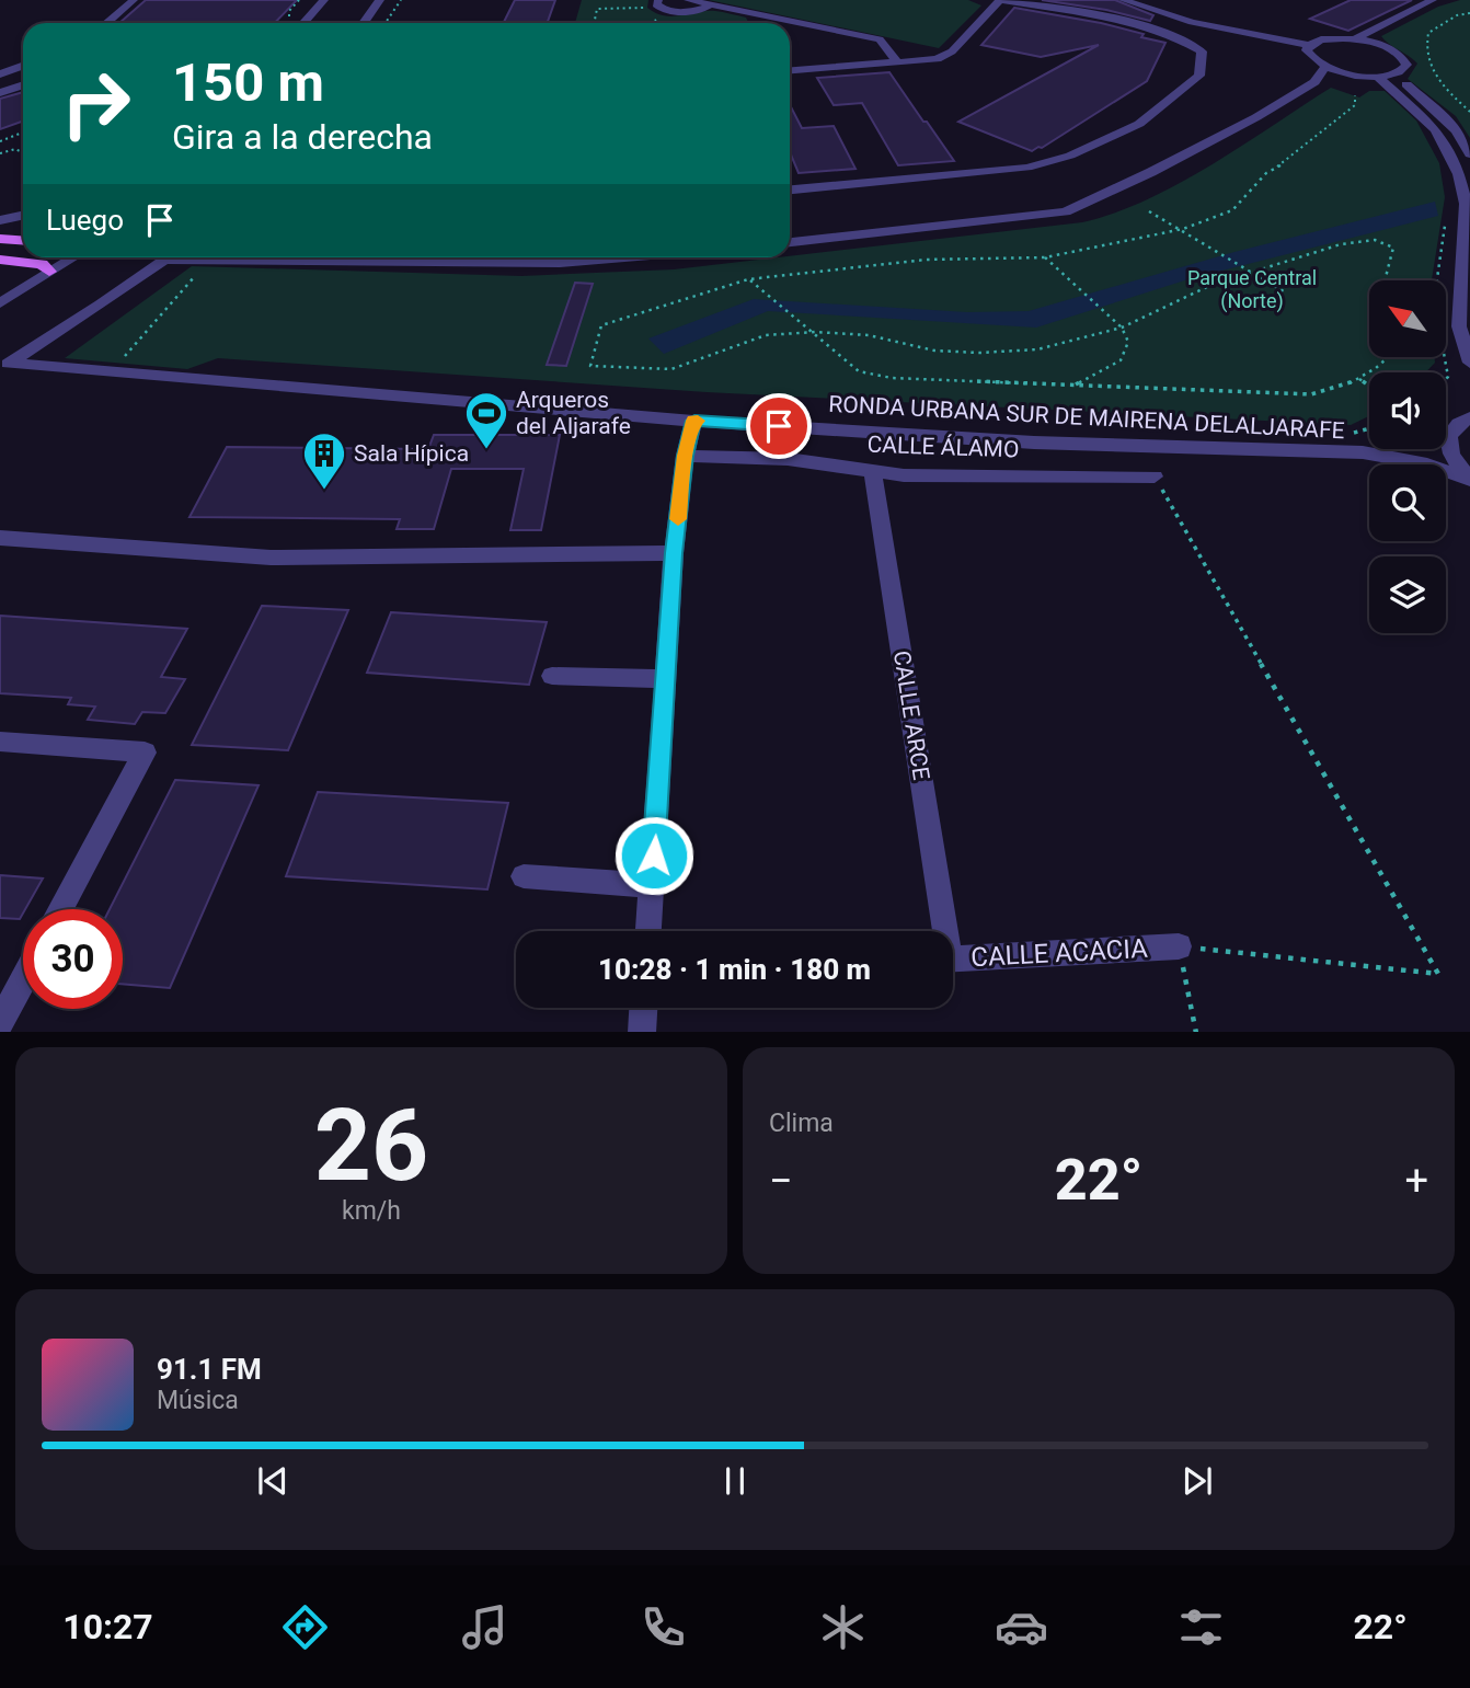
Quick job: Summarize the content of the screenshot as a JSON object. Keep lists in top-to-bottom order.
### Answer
{
  "streets": {
    "street": [
      "RONDA URBANA SUR DE MAIRENA DELALJARAFE",
      "CALLE ÁLAMO",
      "CALLE ARCE",
      "CALLE ACACIA"
    ]
  },
  "crossings": [
    ["CALLE ÁLAMO", "CALLE ARCE"]
  ],
  "parks": ["Parque Central (Norte)"],
  "places": {
    "sports": ["Arqueros del Aljarafe"],
    "building": ["Sala Hípica"]
  },
  "north": "top left",
  "page": {
    "turn": ["150 m", "Gira a la derecha"],
    "then": "Luego",
    "limit": "30",
    "trip": "10:28 · 1 min · 180 m",
    "tile": [
      ["26", "km/h"],
      "Clima"
    ],
    "heat": ["−", "22°", "+"],
    "song": ["91.1 FM", "Música"],
    "tabs": ["10:27", "22°"]
  }
}
